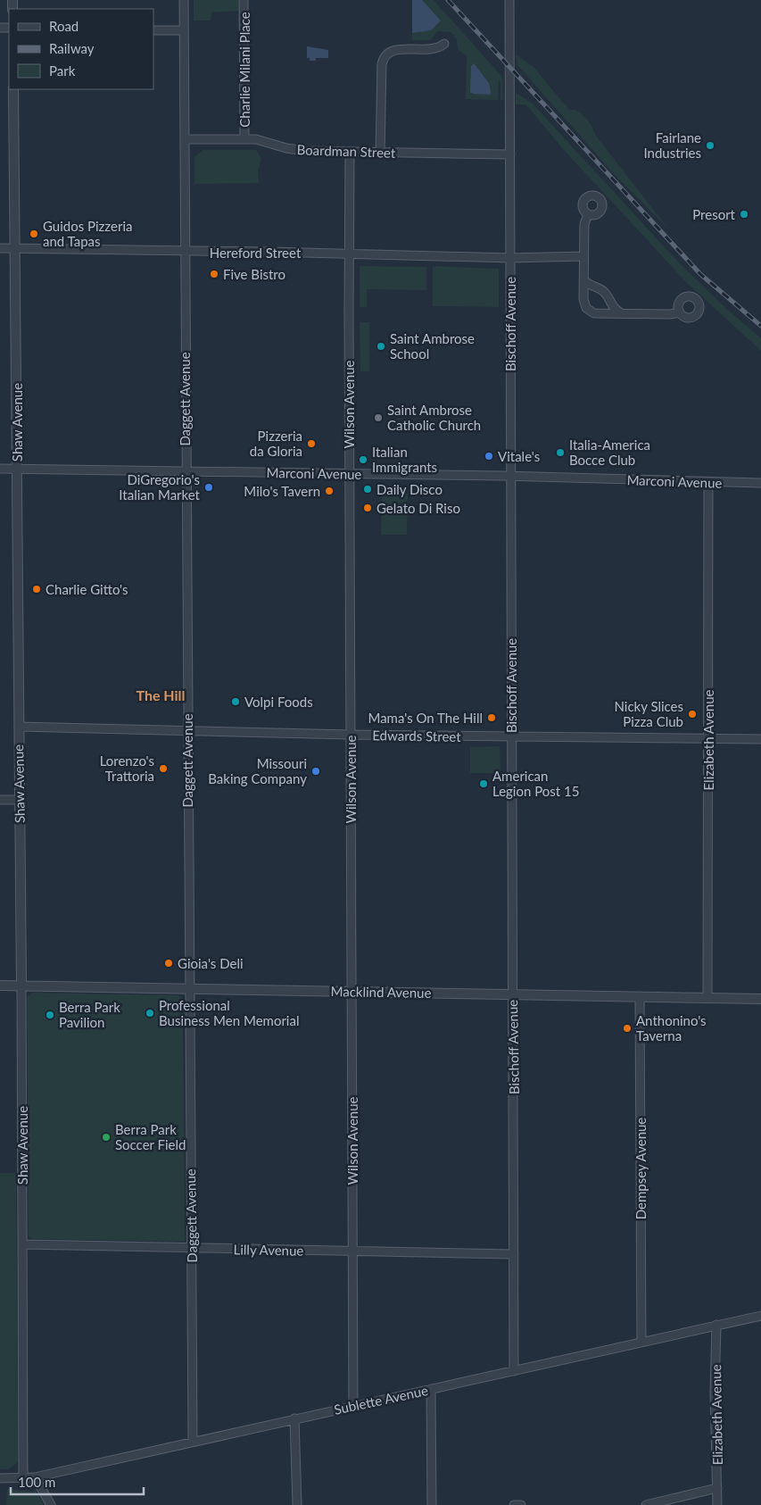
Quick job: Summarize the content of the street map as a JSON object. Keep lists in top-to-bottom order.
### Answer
{
  "streets": {
    "street": [
      "Charlie Milani Place",
      "Boardman Street",
      "Hereford Street",
      "Bischoff Avenue",
      "Daggett Avenue",
      "Wilson Avenue",
      "Shaw Avenue",
      "Marconi Avenue",
      "Edwards Street",
      "Elizabeth Avenue",
      "Macklind Avenue",
      "Dempsey Avenue",
      "Lilly Avenue",
      "Sublette Avenue"
    ]
  },
  "crossings": [
    ["Charlie Milani Place", "Boardman Street"],
    ["Boardman Street", "Bischoff Avenue"],
    ["Boardman Street", "Daggett Avenue"],
    ["Boardman Street", "Wilson Avenue"],
    ["Hereford Street", "Bischoff Avenue"],
    ["Hereford Street", "Daggett Avenue"],
    ["Hereford Street", "Wilson Avenue"],
    ["Hereford Street", "Shaw Avenue"],
    ["Bischoff Avenue", "Marconi Avenue"],
    ["Bischoff Avenue", "Edwards Street"],
    ["Bischoff Avenue", "Macklind Avenue"],
    ["Bischoff Avenue", "Lilly Avenue"],
    ["Bischoff Avenue", "Sublette Avenue"],
    ["Daggett Avenue", "Marconi Avenue"],
    ["Daggett Avenue", "Edwards Street"],
    ["Daggett Avenue", "Macklind Avenue"],
    ["Daggett Avenue", "Lilly Avenue"],
    ["Daggett Avenue", "Sublette Avenue"],
    ["Wilson Avenue", "Marconi Avenue"],
    ["Wilson Avenue", "Edwards Street"],
    ["Wilson Avenue", "Macklind Avenue"],
    ["Wilson Avenue", "Lilly Avenue"],
    ["Wilson Avenue", "Sublette Avenue"],
    ["Shaw Avenue", "Marconi Avenue"],
    ["Shaw Avenue", "Edwards Street"],
    ["Shaw Avenue", "Macklind Avenue"],
    ["Shaw Avenue", "Lilly Avenue"],
    ["Shaw Avenue", "Sublette Avenue"],
    ["Marconi Avenue", "Elizabeth Avenue"],
    ["Edwards Street", "Elizabeth Avenue"],
    ["Elizabeth Avenue", "Macklind Avenue"],
    ["Elizabeth Avenue", "Sublette Avenue"],
    ["Macklind Avenue", "Dempsey Avenue"],
    ["Dempsey Avenue", "Sublette Avenue"]
  ],
  "districts": ["The Hill"],
  "places": [
    "Fairlane Industries",
    "Presort",
    "Guidos Pizzeria and Tapas",
    "Five Bistro",
    "Saint Ambrose School",
    "Saint Ambrose Catholic Church",
    "Pizzeria da Gloria",
    "Italia-America Bocce Club",
    "Vitale's",
    "Italian Immigrants",
    "DiGregorio's Italian Market",
    "Daily Disco",
    "Milo's Tavern",
    "Gelato Di Riso",
    "Charlie Gitto's",
    "Volpi Foods",
    "Nicky Slices Pizza Club",
    "Mama's On The Hill",
    "Lorenzo's Trattoria",
    "Missouri Baking Company",
    "American Legion Post 15",
    "Gioia's Deli",
    "Professional Business Men Memorial",
    "Berra Park Pavilion",
    "Anthonino's Taverna",
    "Berra Park Soccer Field"
  ],
  "legend": ["Road", "Railway", "Park"],
  "scale_bar": "100 m"
}
